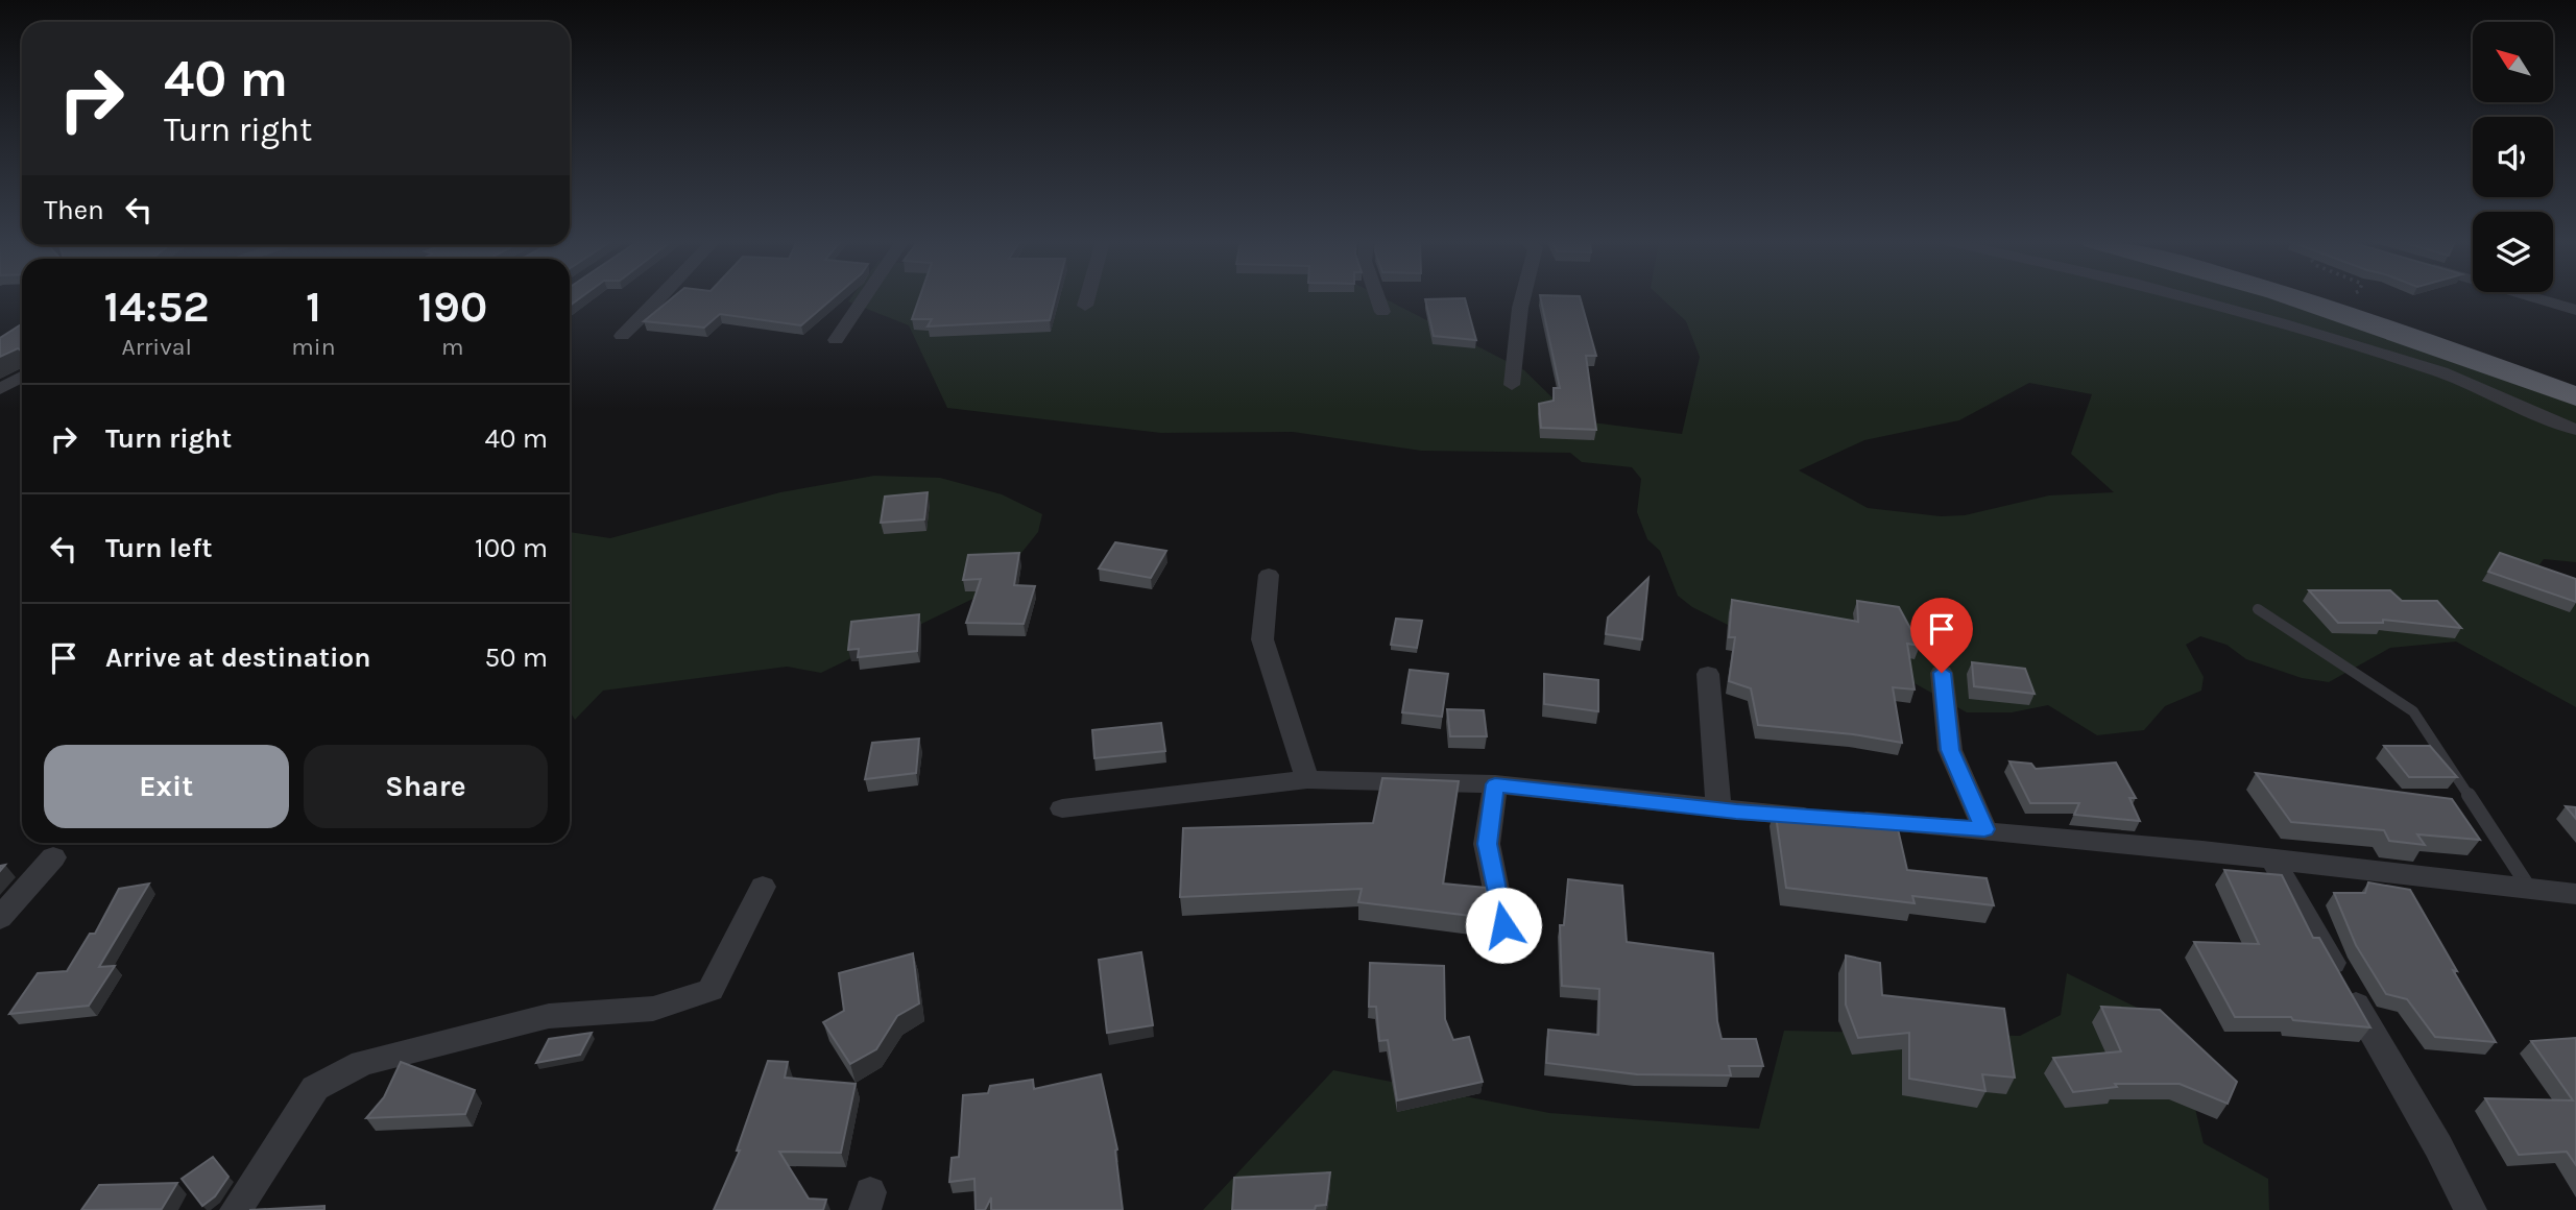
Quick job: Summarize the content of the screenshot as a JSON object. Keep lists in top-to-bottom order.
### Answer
{
  "north": "top left",
  "page": {
    "turn": ["40 m", "Turn right"],
    "then": "Then",
    "eta": [
      "14:52",
      "Arrival",
      "1",
      "min",
      "190",
      "m"
    ],
    "list": [
      {
        "name": "Turn right",
        "value": "40 m"
      },
      {
        "name": "Turn left",
        "value": "100 m"
      },
      {
        "name": "Arrive at destination",
        "value": "50 m"
      }
    ],
    "buttons": ["Exit", "Share"]
  }
}
